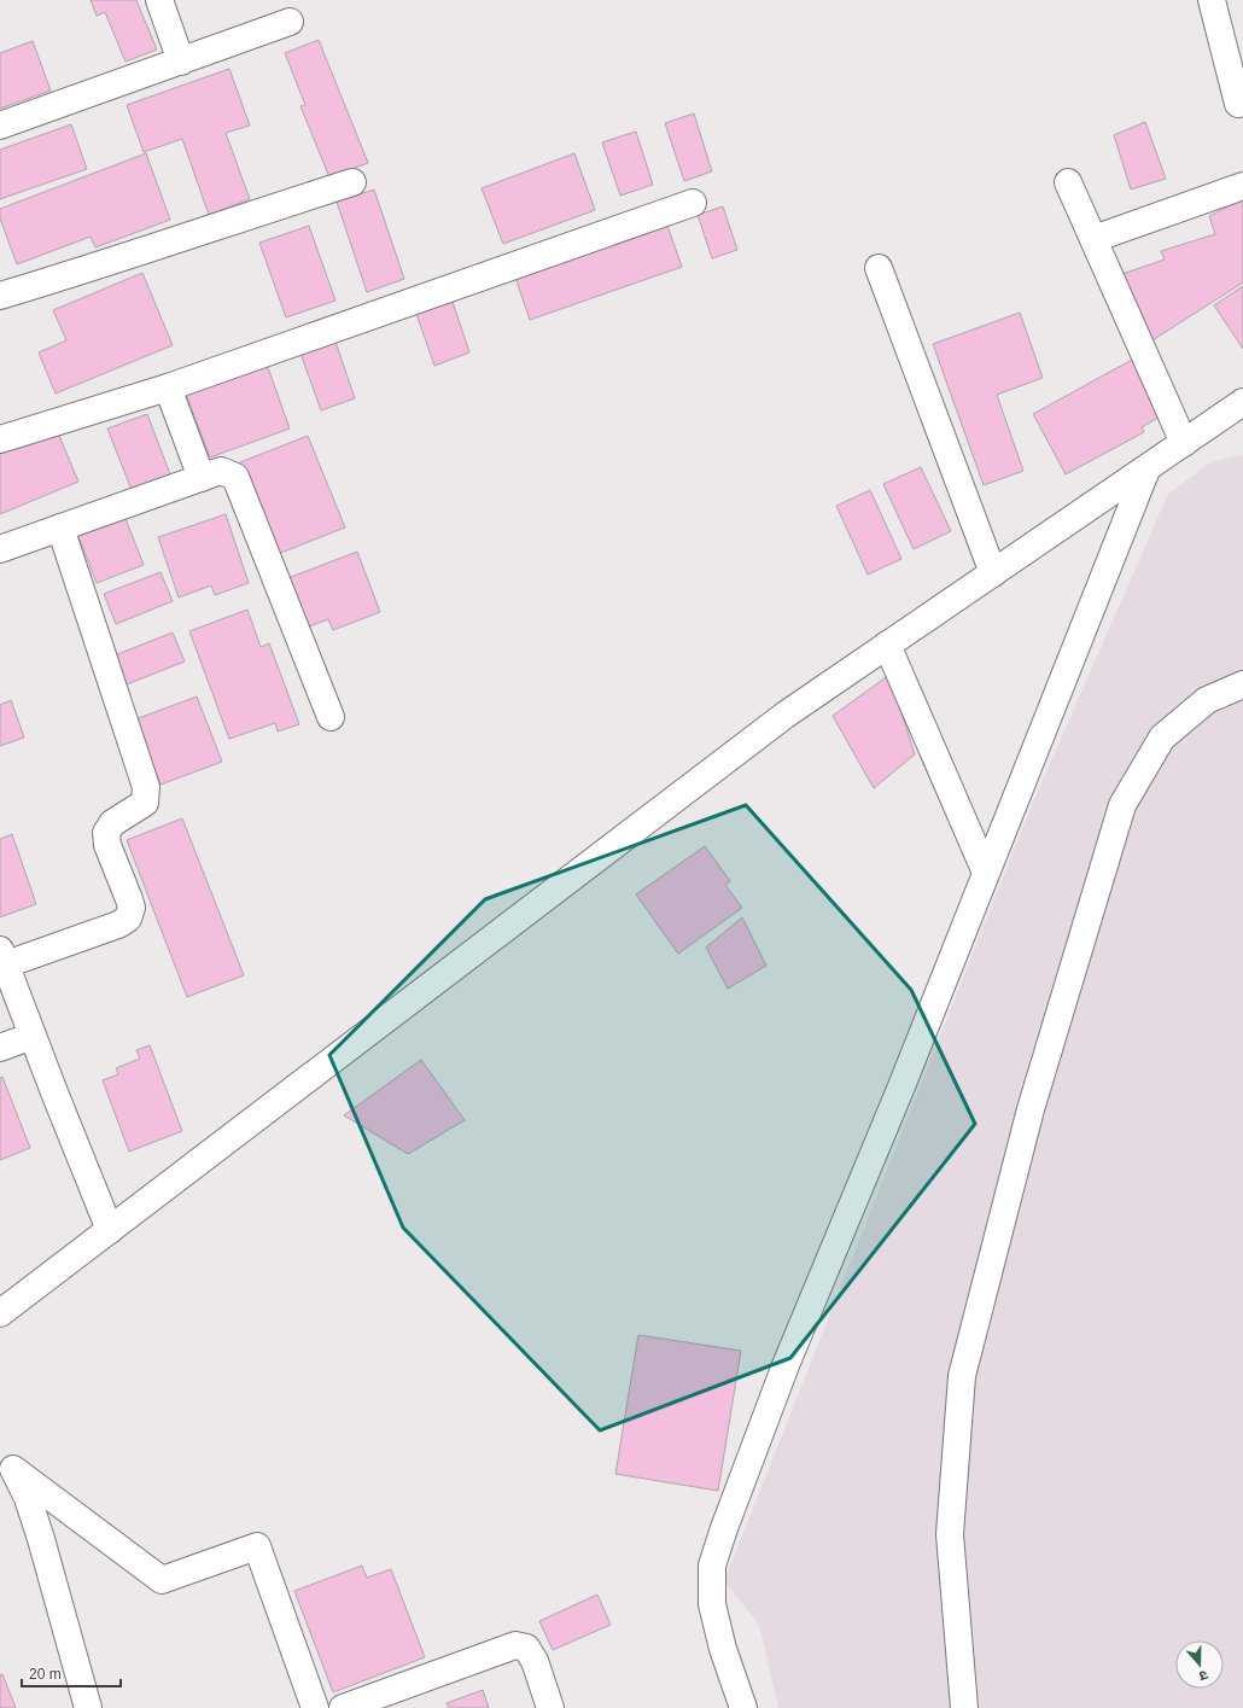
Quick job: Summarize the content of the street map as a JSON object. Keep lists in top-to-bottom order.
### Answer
{
  "scale_bar": "20 m",
  "north": "bottom"
}
